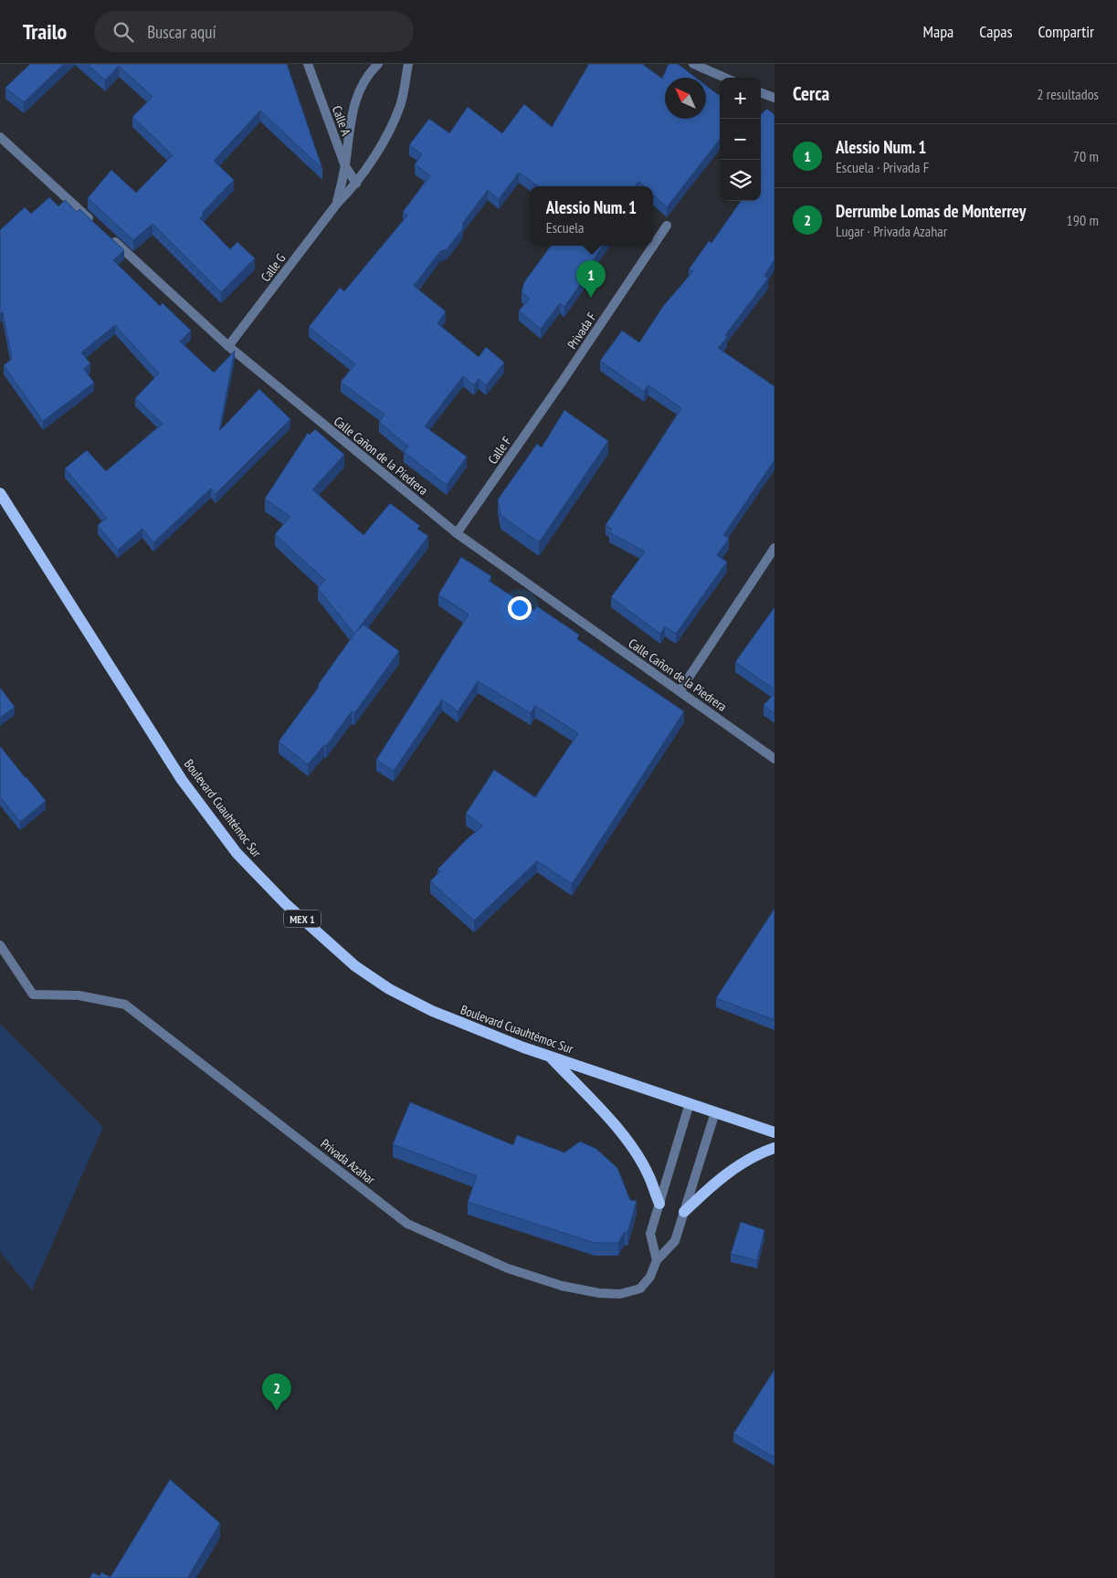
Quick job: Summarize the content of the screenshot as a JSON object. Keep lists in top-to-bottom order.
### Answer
{
  "streets": {
    "main road": ["Boulevard Cuauhtémoc Sur", "MEX 1"],
    "street": [
      "Calle A",
      "Calle G",
      "Privada F",
      "Calle F",
      "Calle Cañon de la Piedrera",
      "Privada Azahar"
    ]
  },
  "crossings": [
    ["Calle A", "Calle G"],
    ["Calle G", "Calle Cañon de la Piedrera"],
    ["Privada F", "Calle F"],
    ["Calle F", "Calle Cañon de la Piedrera"],
    ["Boulevard Cuauhtémoc Sur", "Privada Azahar"]
  ],
  "north": "top left",
  "page": {
    "header": "Trailo",
    "search": "Buscar aquí",
    "nav": ["Mapa", "Capas", "Compartir"],
    "heading": ["Cerca", "2 resultados"],
    "map_buttons": ["+", "−"],
    "list": [
      {
        "mark": "1",
        "name": "Alessio Num. 1",
        "note": "Escuela · Privada F",
        "value": "70 m"
      },
      {
        "mark": "2",
        "name": "Derrumbe Lomas de Monterrey",
        "note": "Lugar · Privada Azahar",
        "value": "190 m"
      }
    ],
    "popup": ["Alessio Num. 1", "Escuela"],
    "pins": ["1", "2"]
  }
}
